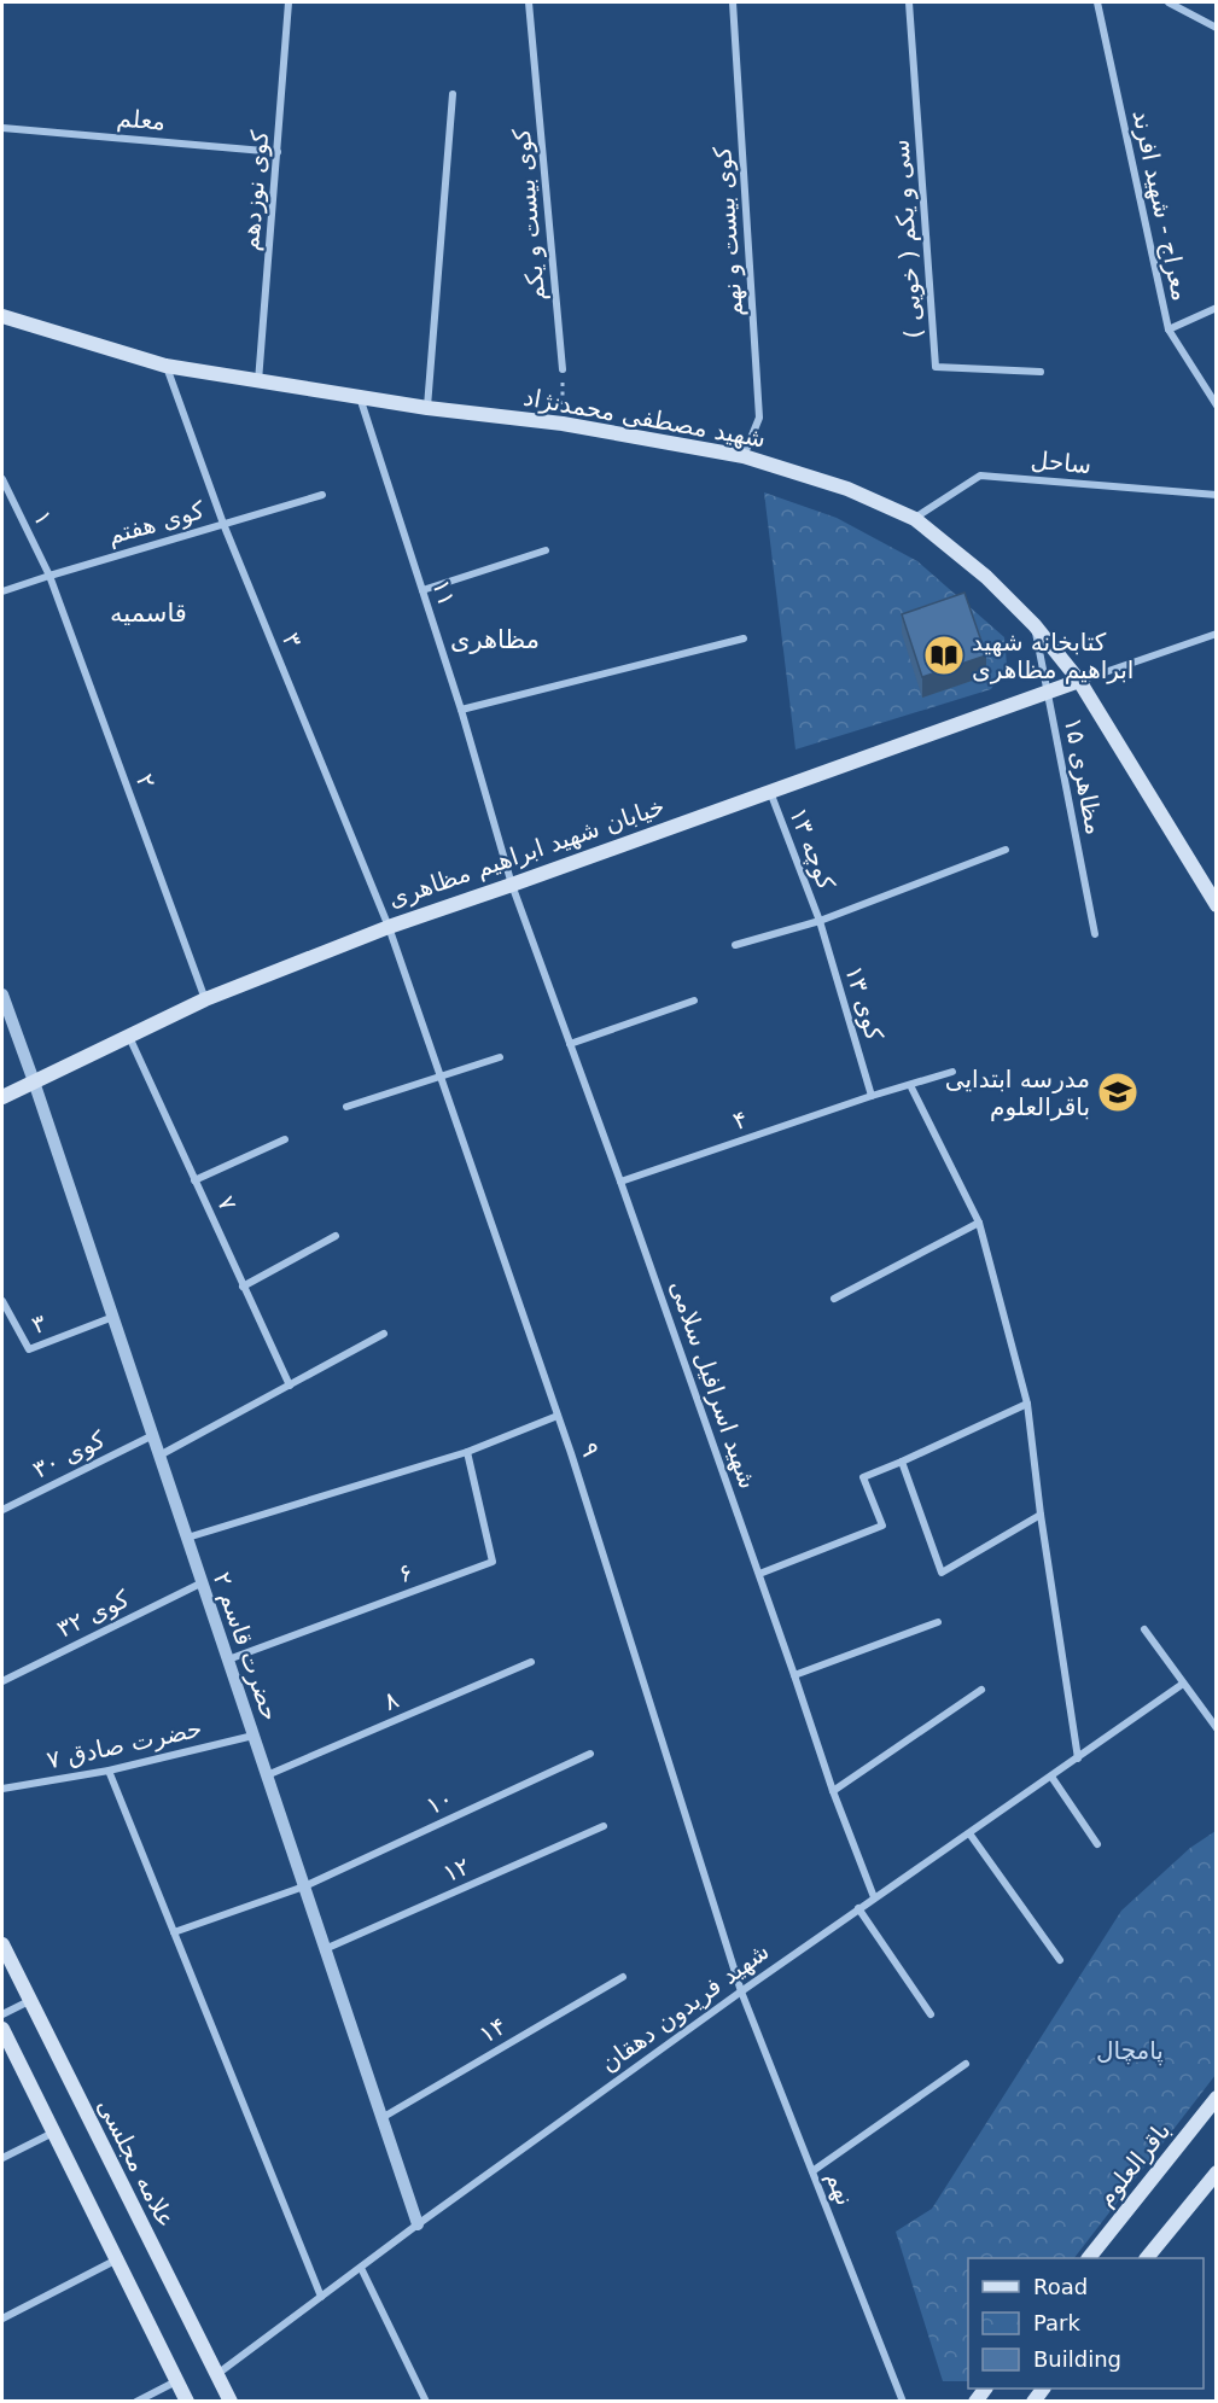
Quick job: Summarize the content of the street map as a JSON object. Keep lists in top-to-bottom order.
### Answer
{
  "streets": {
    "main road": [
      "شهید مصطفی محمدنژاد",
      "خیابان شهید ابراهیم مظاهری",
      "علامه مجلسی",
      "باقرالعلوم"
    ],
    "street": [
      "معلم",
      "کوی نوزدهم",
      "معراج - شهید افرند",
      "کوی بیست و یکم",
      "کوی بیست و نهم",
      "سی و یکم ( خویی )",
      "ساحل",
      "۱",
      "کوی هفتم",
      "۱۱",
      "۳",
      "۱۵ مظاهری",
      "۲",
      "کوچه ۱۳",
      "کوی ۱۳",
      "۴",
      "۷",
      "شهید اسرافیل سلامی",
      "۹",
      "کوی ۳۰",
      "۶",
      "کوی ۳۲",
      "۲ حضرت قاسم",
      "۸",
      "۷ حضرت صادق",
      "۱۰",
      "۱۲",
      "شهید فریدون دهقان",
      "۱۴",
      "نهم"
    ]
  },
  "crossings": [
    ["معلم", "کوی نوزدهم"],
    ["کوی نوزدهم", "شهید مصطفی محمدنژاد"],
    ["کوی بیست و نهم", "شهید مصطفی محمدنژاد"],
    ["شهید مصطفی محمدنژاد", "ساحل"],
    ["شهید مصطفی محمدنژاد", "۱۱"],
    ["شهید مصطفی محمدنژاد", "۳"],
    ["شهید مصطفی محمدنژاد", "۱۵ مظاهری"],
    ["شهید مصطفی محمدنژاد", "خیابان شهید ابراهیم مظاهری"],
    ["۱", "کوی هفتم"],
    ["۱", "۲"],
    ["کوی هفتم", "۳"],
    ["کوی هفتم", "۲"],
    ["۱۱", "خیابان شهید ابراهیم مظاهری"],
    ["۱۱", "شهید اسرافیل سلامی"],
    ["۳", "خیابان شهید ابراهیم مظاهری"],
    ["۳", "۹"],
    ["۳", "۲ حضرت قاسم"],
    ["۱۵ مظاهری", "خیابان شهید ابراهیم مظاهری"],
    ["۲", "خیابان شهید ابراهیم مظاهری"],
    ["کوچه ۱۳", "خیابان شهید ابراهیم مظاهری"],
    ["کوچه ۱۳", "کوی ۱۳"],
    ["خیابان شهید ابراهیم مظاهری", "۷"],
    ["خیابان شهید ابراهیم مظاهری", "شهید اسرافیل سلامی"],
    ["خیابان شهید ابراهیم مظاهری", "۹"],
    ["خیابان شهید ابراهیم مظاهری", "۲ حضرت قاسم"],
    ["کوی ۱۳", "۴"],
    ["۴", "شهید اسرافیل سلامی"],
    ["شهید اسرافیل سلامی", "شهید فریدون دهقان"],
    ["۹", "شهید فریدون دهقان"],
    ["۹", "نهم"],
    ["کوی ۳۰", "۲ حضرت قاسم"],
    ["۶", "۲ حضرت قاسم"],
    ["کوی ۳۲", "۲ حضرت قاسم"],
    ["۲ حضرت قاسم", "۸"],
    ["۲ حضرت قاسم", "۷ حضرت صادق"],
    ["۲ حضرت قاسم", "۱۰"],
    ["۲ حضرت قاسم", "۱۲"],
    ["۲ حضرت قاسم", "شهید فریدون دهقان"],
    ["۲ حضرت قاسم", "۱۴"],
    ["شهید فریدون دهقان", "علامه مجلسی"],
    ["شهید فریدون دهقان", "نهم"]
  ],
  "districts": ["قاسمیه", "مظاهری"],
  "parks": ["پامچال"],
  "places": {
    "library": ["کتابخانه شهید ابراهیم مظاهری"],
    "school or university": ["مدرسه ابتدایی باقرالعلوم"]
  },
  "legend": ["Road", "Park", "Building"]
}
